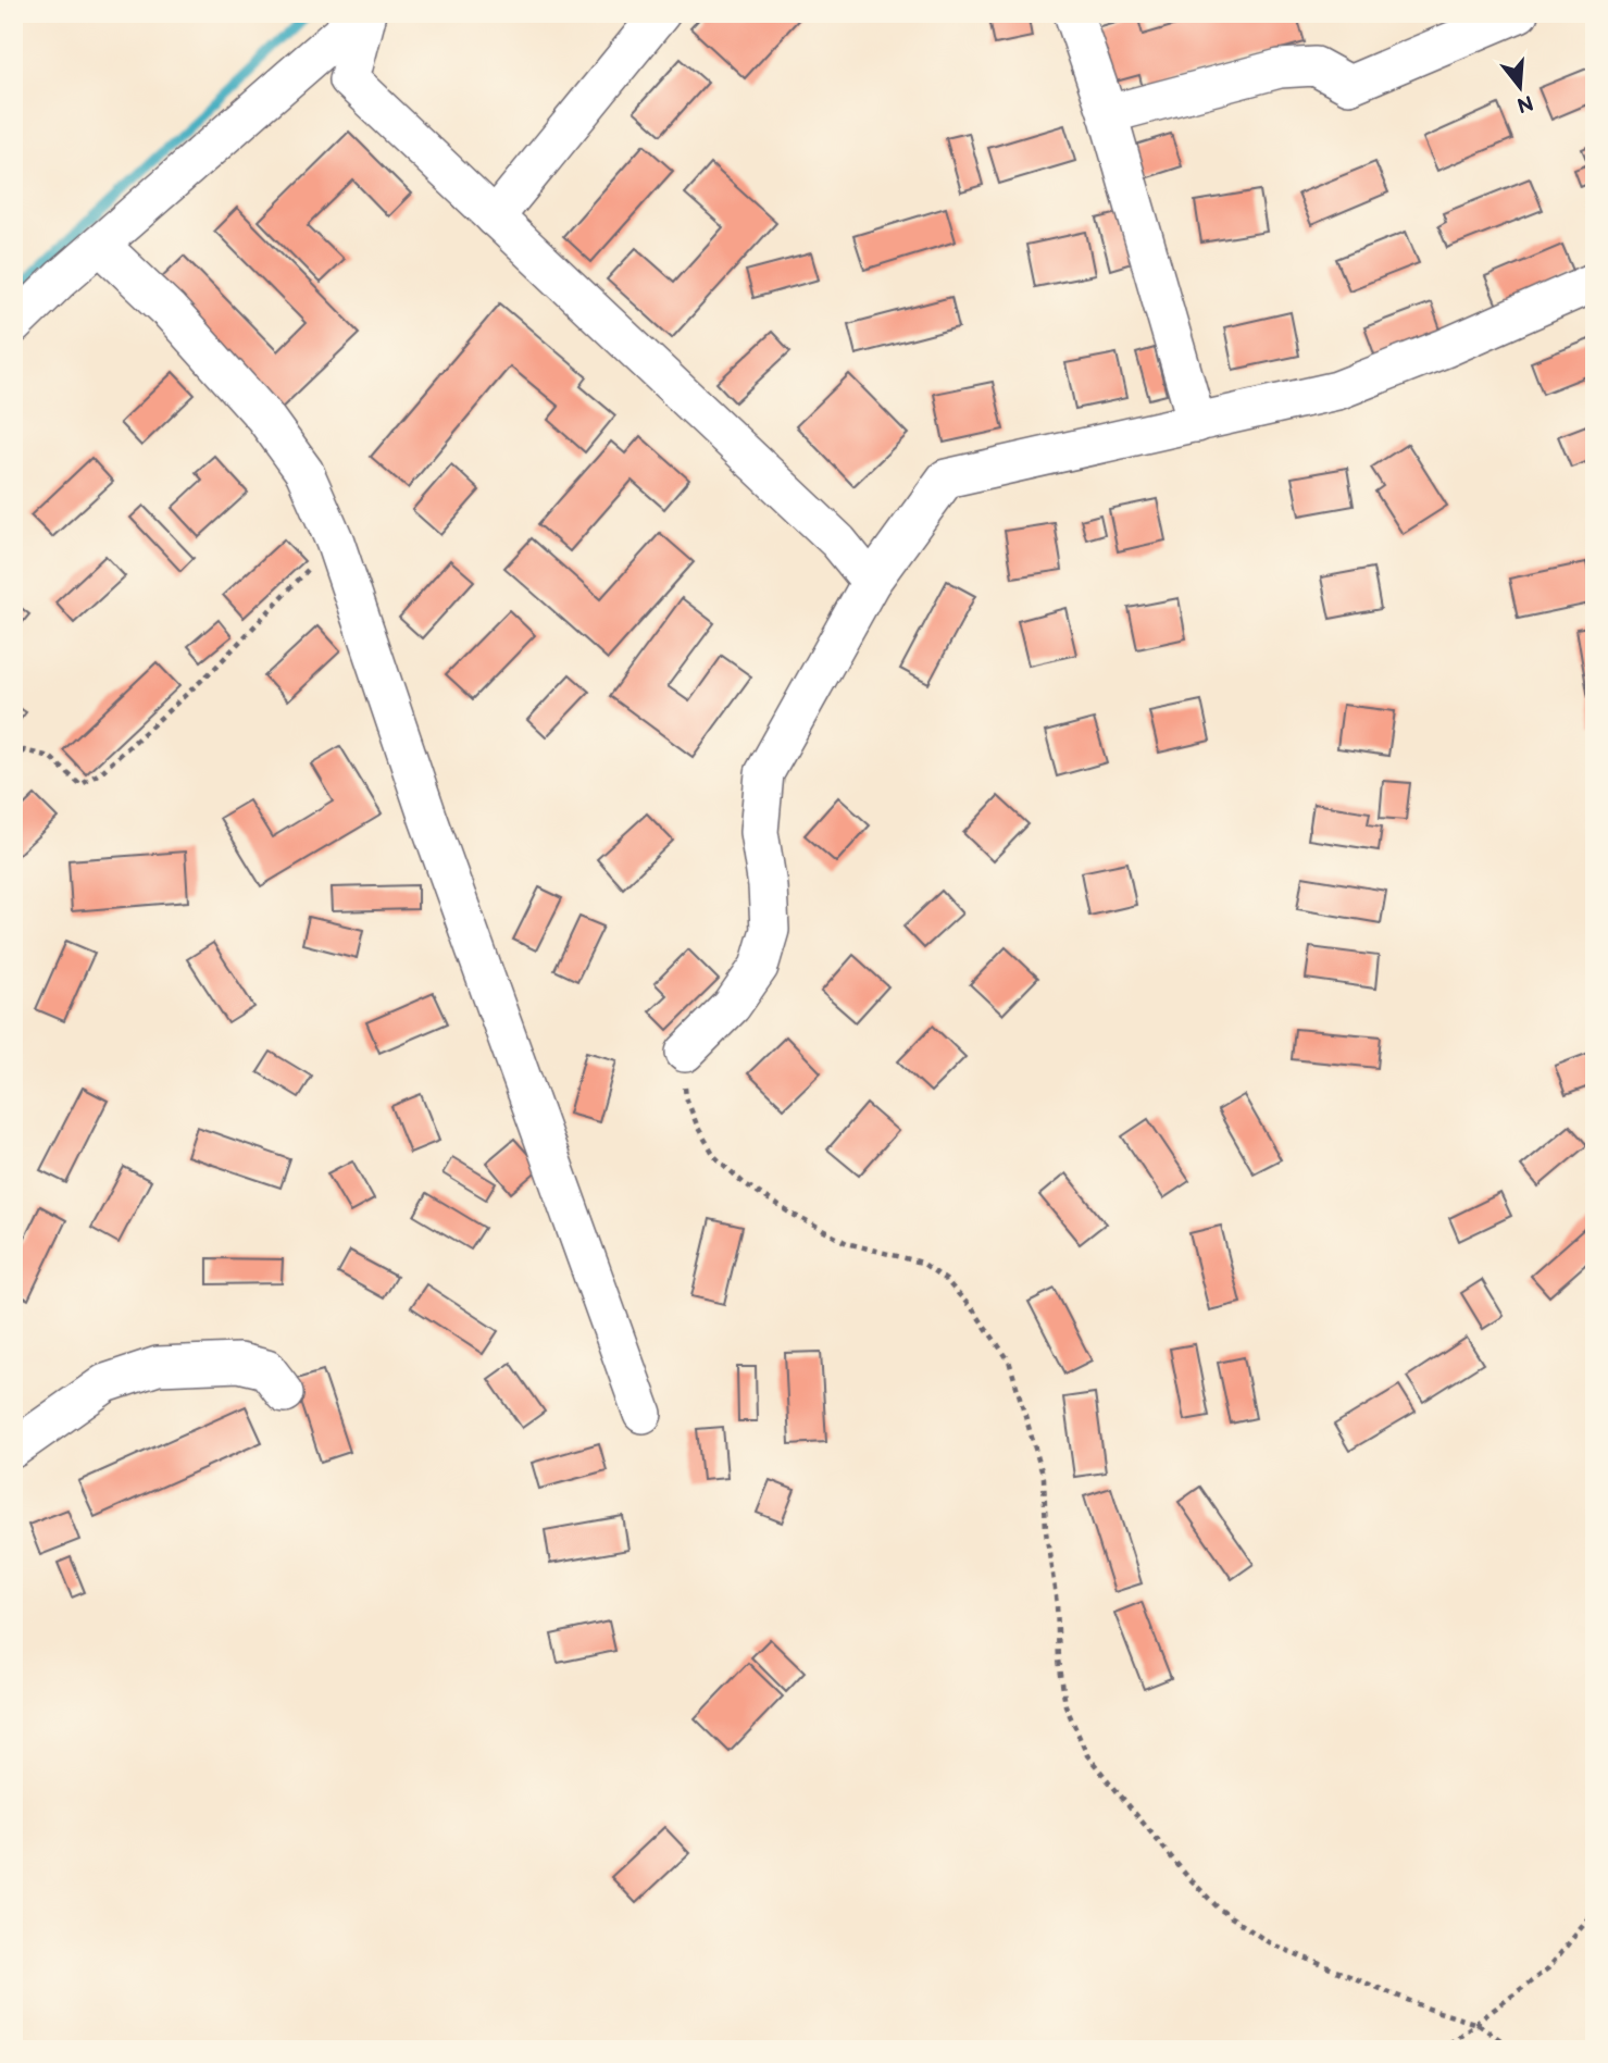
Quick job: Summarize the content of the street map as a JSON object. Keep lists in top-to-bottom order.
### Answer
{
  "north": "bottom"
}
